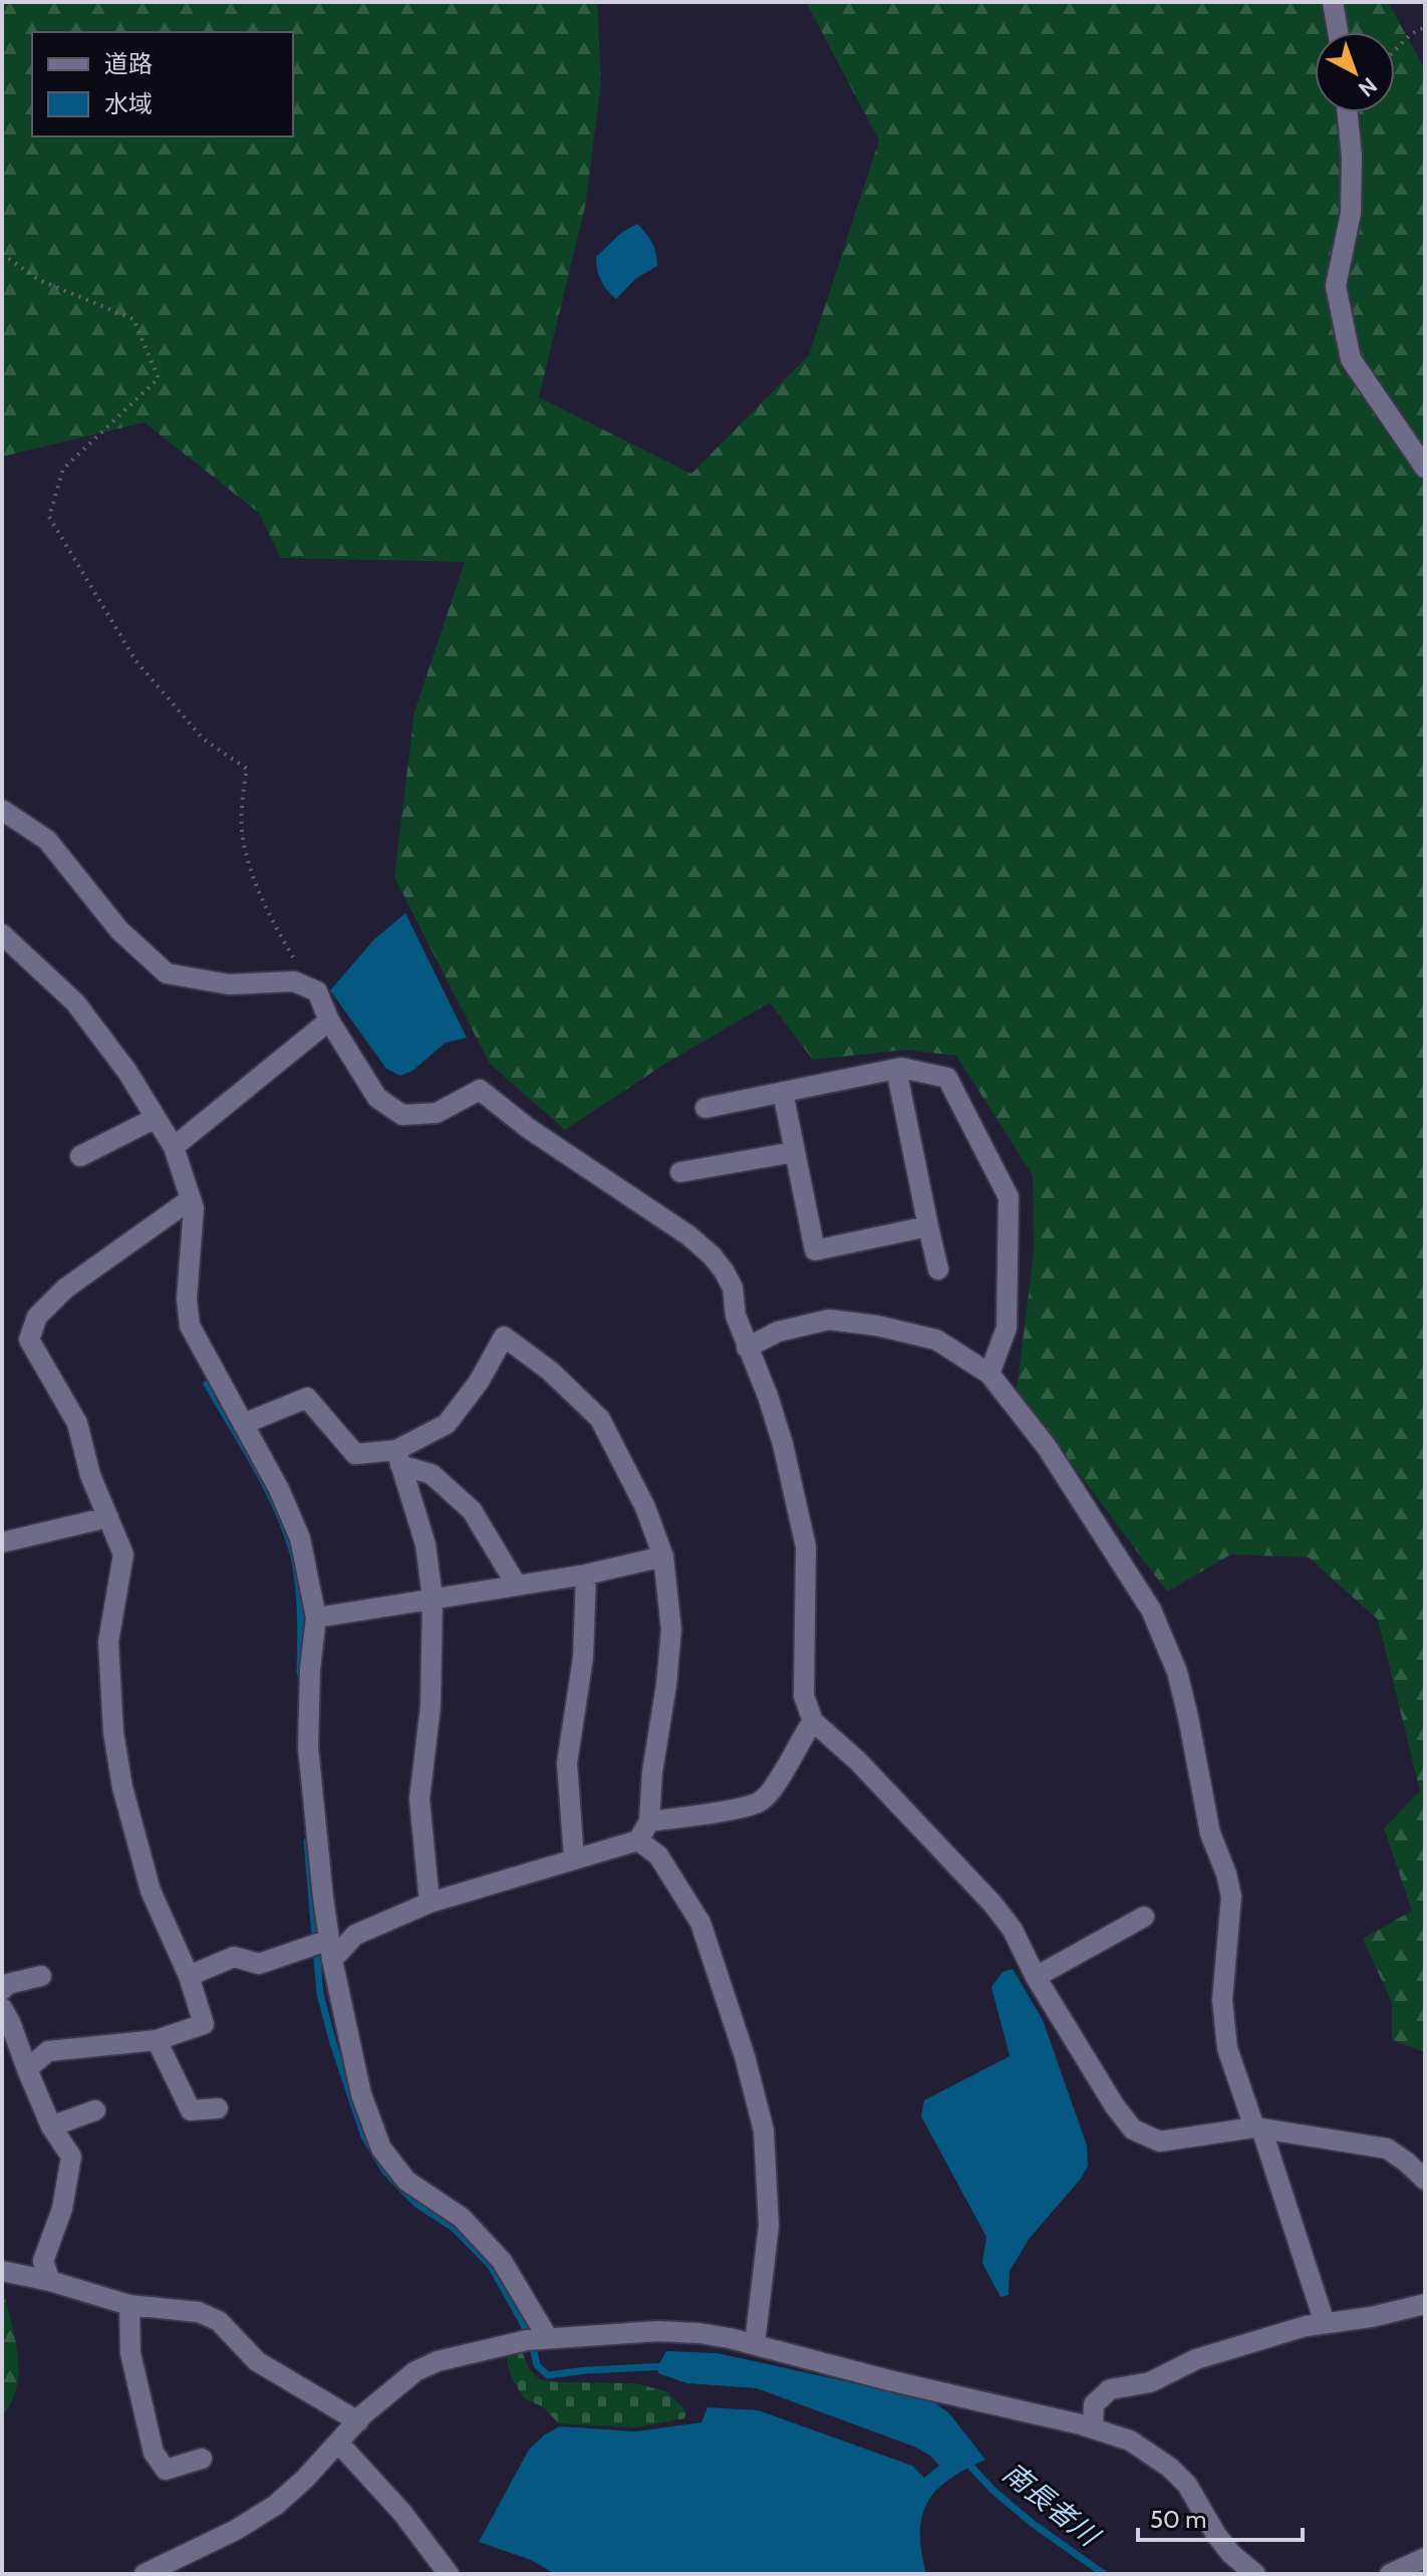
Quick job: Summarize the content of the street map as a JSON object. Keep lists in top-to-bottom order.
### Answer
{
  "water": ["南長者川"],
  "legend": ["道路", "水域"],
  "scale_bar": "50 m",
  "north": "bottom right"
}
